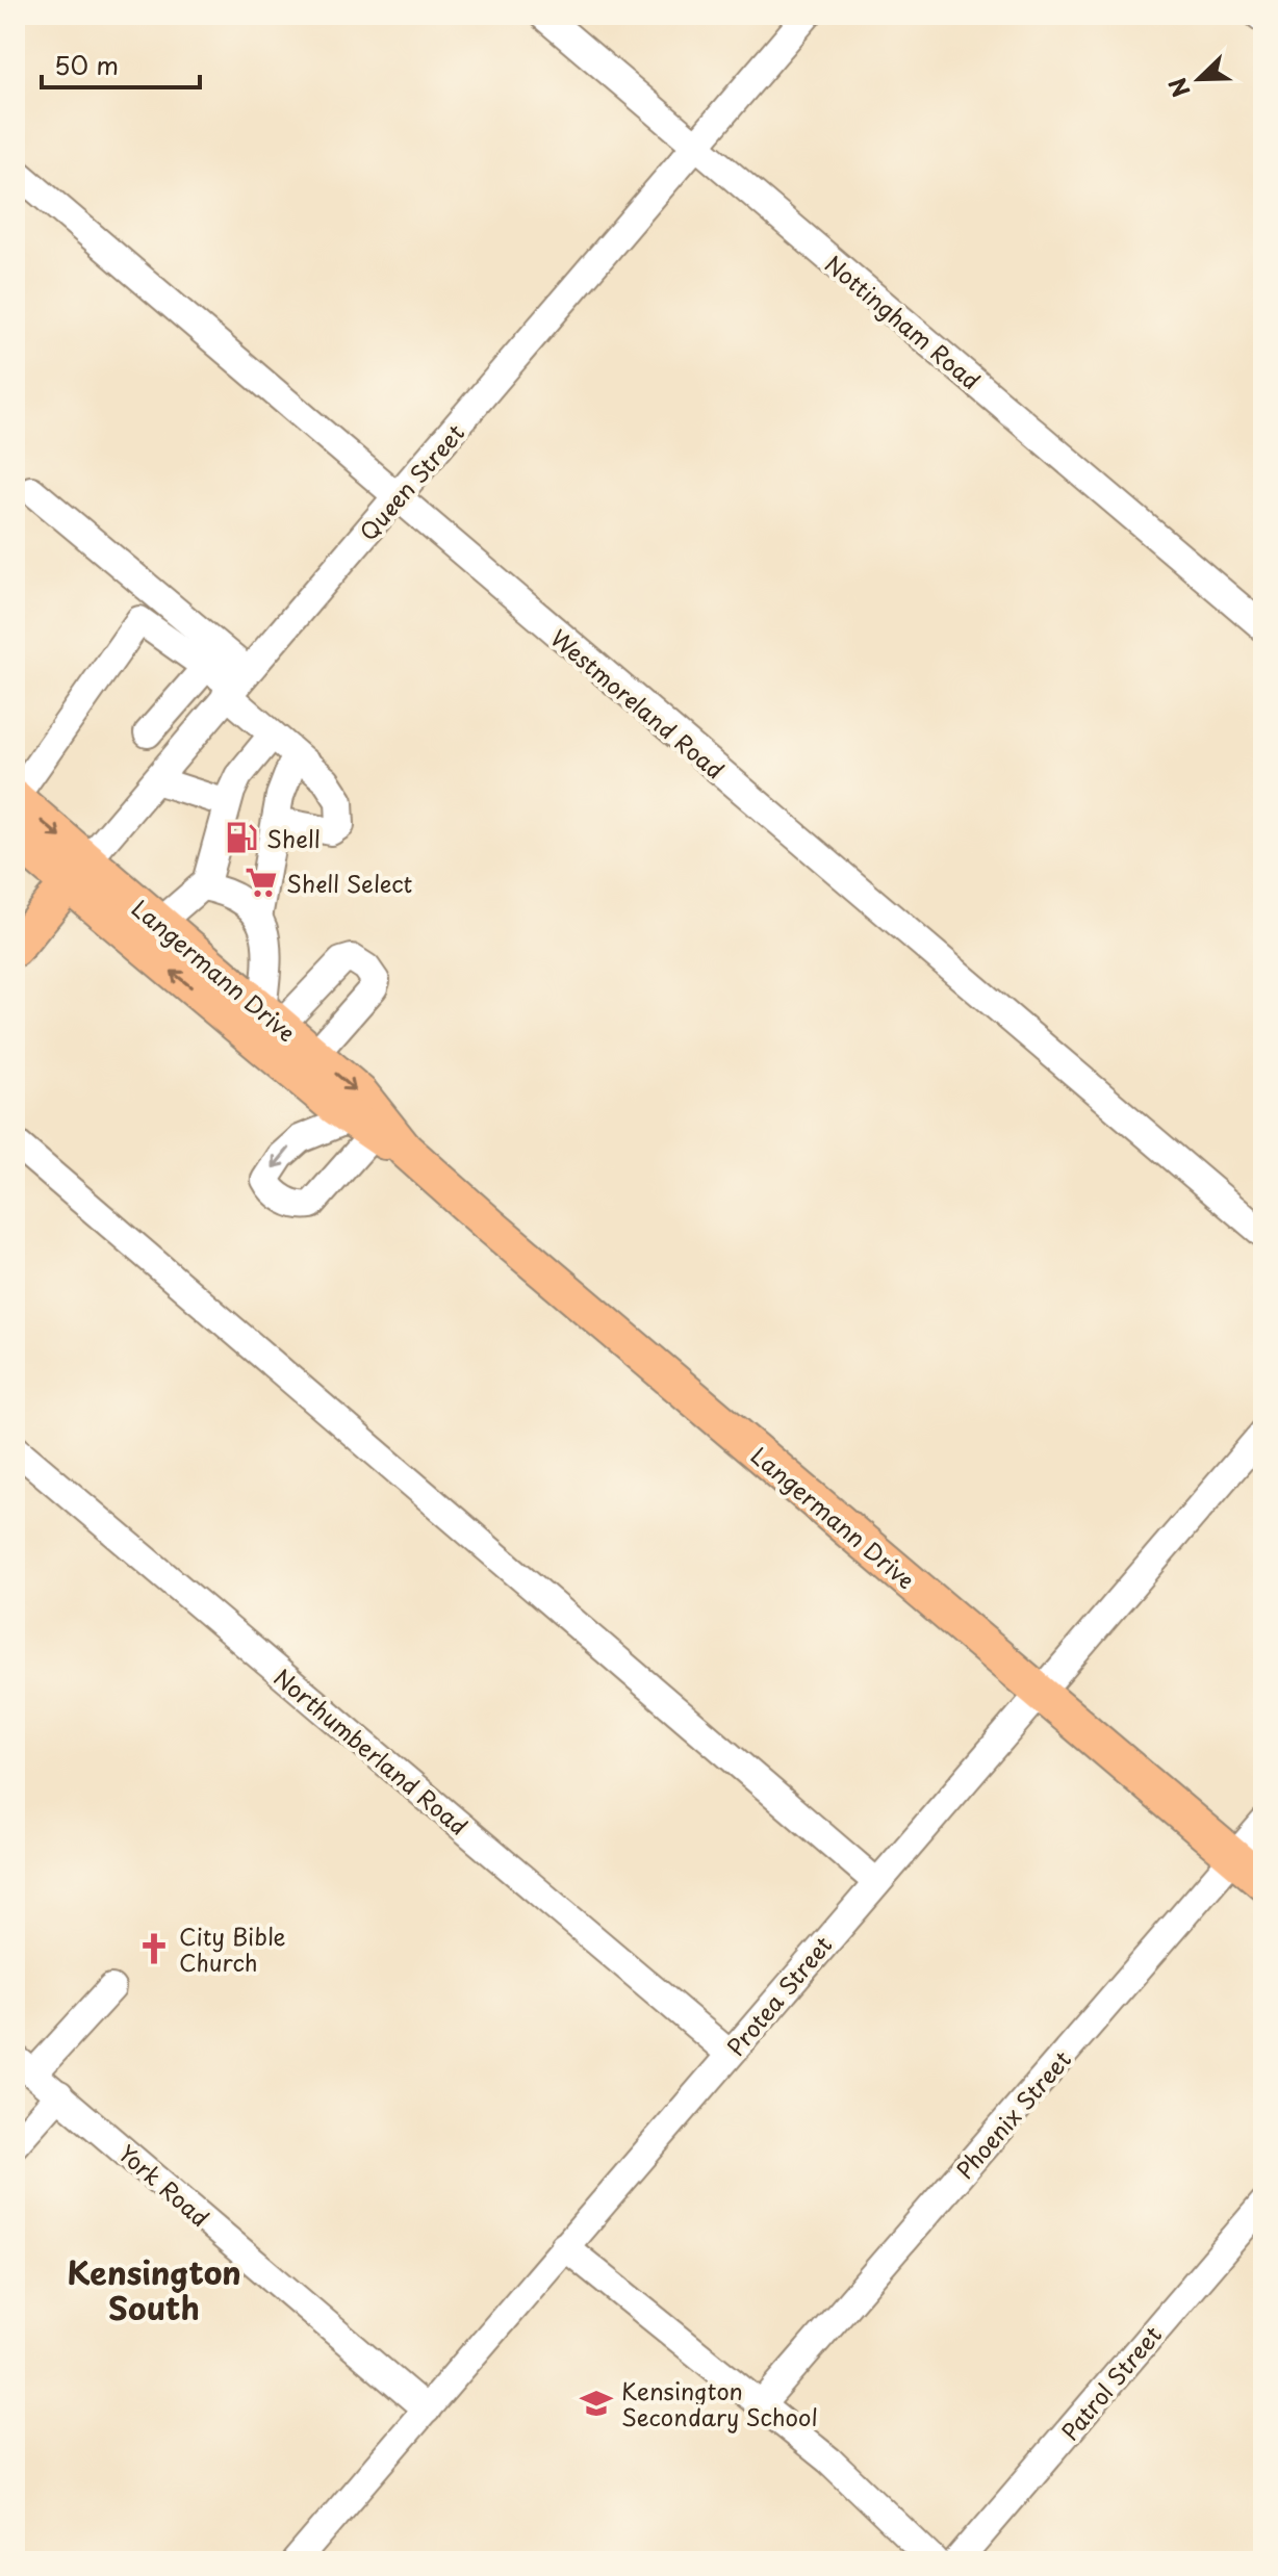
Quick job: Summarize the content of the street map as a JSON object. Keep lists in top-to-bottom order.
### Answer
{
  "streets": {
    "main road": ["Queen Street", "Langermann Drive"],
    "street": [
      "Nottingham Road",
      "Westmoreland Road",
      "Northumberland Road",
      "Protea Street",
      "Phoenix Street",
      "York Road",
      "Patrol Street"
    ]
  },
  "crossings": [
    ["Nottingham Road", "Queen Street"],
    ["Queen Street", "Westmoreland Road"],
    ["Queen Street", "Langermann Drive"],
    ["Langermann Drive", "Protea Street"],
    ["Langermann Drive", "Phoenix Street"],
    ["Northumberland Road", "Protea Street"],
    ["Protea Street", "York Road"]
  ],
  "districts": ["Kensington South"],
  "places": {
    "fuel station": ["Shell"],
    "supermarket": ["Shell Select"],
    "church": ["City Bible Church"],
    "school or university": ["Kensington Secondary School"]
  },
  "scale_bar": "50 m",
  "north": "bottom left"
}
